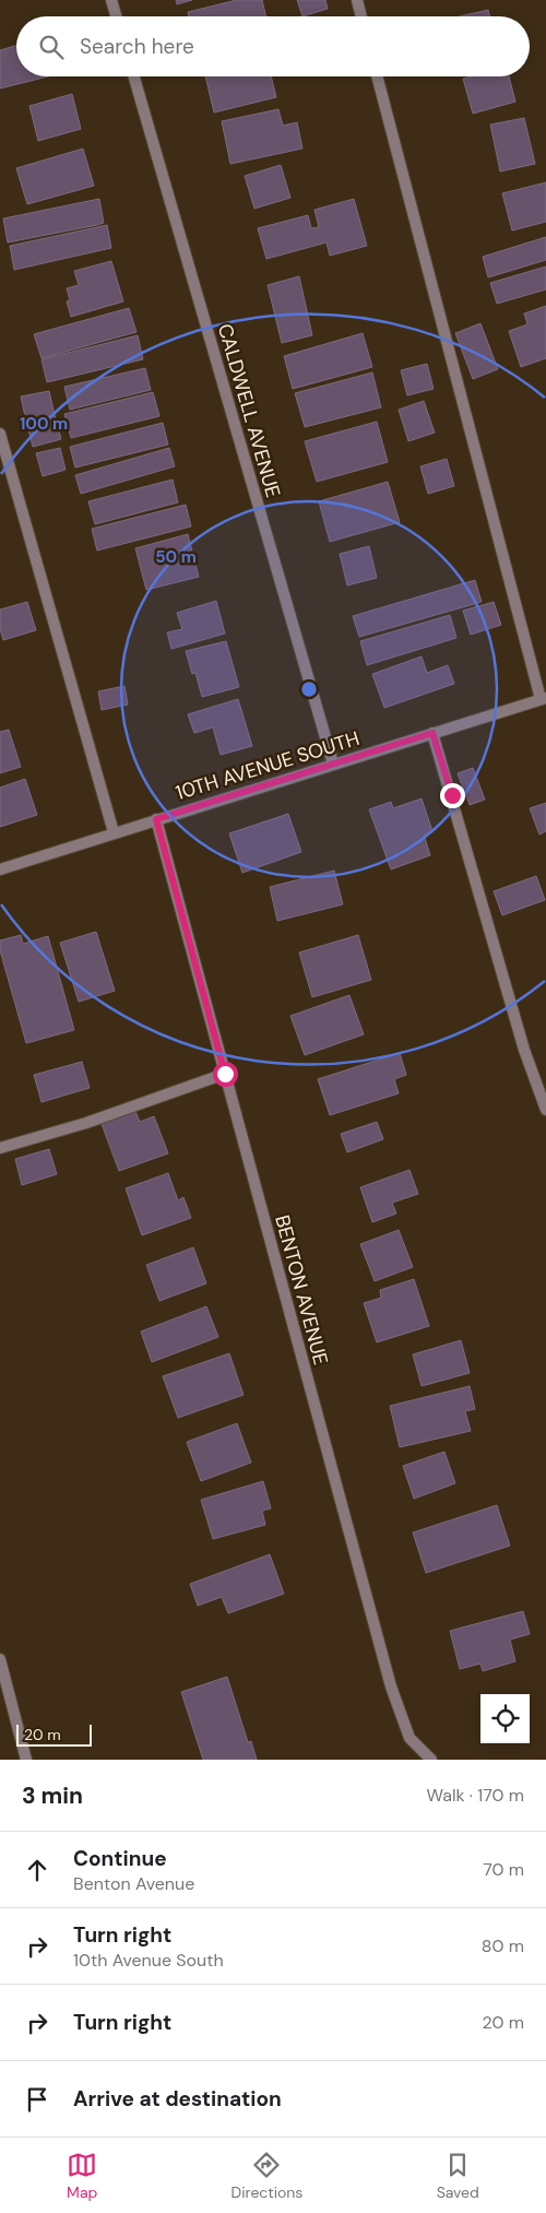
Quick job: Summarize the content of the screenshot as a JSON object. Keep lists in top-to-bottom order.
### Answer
{
  "streets": {
    "street": ["CALDWELL AVENUE", "10TH AVENUE SOUTH", "BENTON AVENUE"]
  },
  "crossings": [
    ["CALDWELL AVENUE", "10TH AVENUE SOUTH"],
    ["10TH AVENUE SOUTH", "BENTON AVENUE"]
  ],
  "scale_bar": "20 m",
  "page": {
    "search": "Search here",
    "scale": "20 m",
    "heading": ["3 min", "Walk · 170 m"],
    "list": [
      ["Continue", "Benton Avenue", "70 m"],
      ["Turn right", "10th Avenue South", "80 m"],
      ["Turn right", "20 m"],
      "Arrive at destination"
    ],
    "nav": ["Map", "Directions", "Saved"]
  },
  "rings": ["100 m", "50 m"]
}
